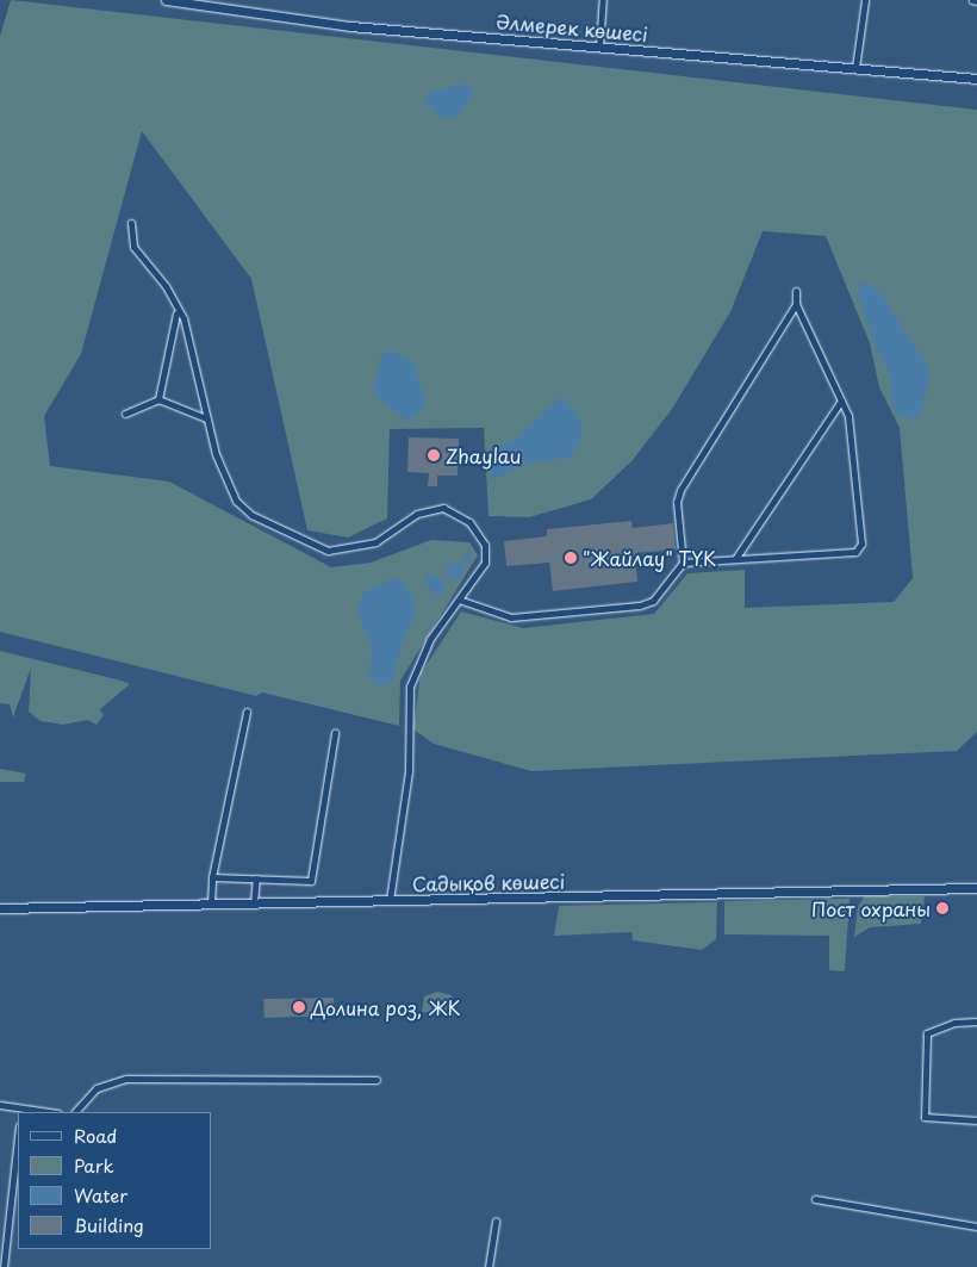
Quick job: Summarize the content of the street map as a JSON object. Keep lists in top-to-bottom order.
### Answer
{
  "streets": {
    "street": ["Әлмерек көшесі", "Садықов көшесі"]
  },
  "places": [
    "Zhaylau",
    "\"Жайлау\" ТҮК",
    "Пост охраны",
    "Долина роз, ЖК"
  ],
  "legend": [
    "Road",
    "Park",
    "Water",
    "Building"
  ]
}
